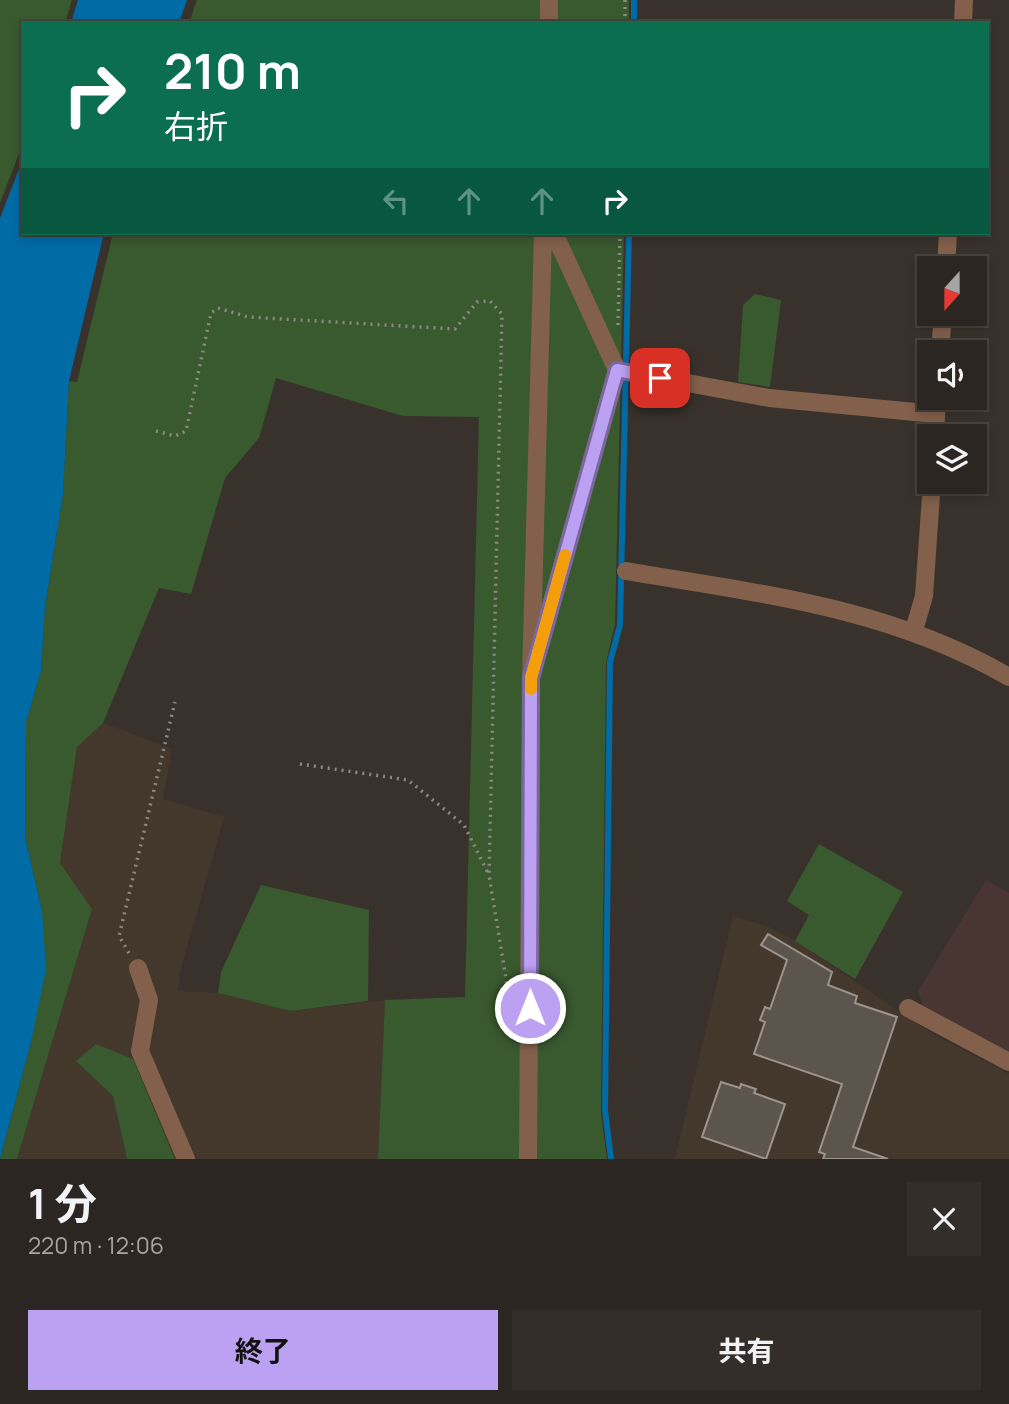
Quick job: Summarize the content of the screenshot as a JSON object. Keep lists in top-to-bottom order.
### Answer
{
  "north": "bottom",
  "page": {
    "turn": ["210 m", "右折"],
    "heading": ["1 分", "220 m · 12:06"],
    "buttons": ["終了", "共有"]
  }
}
